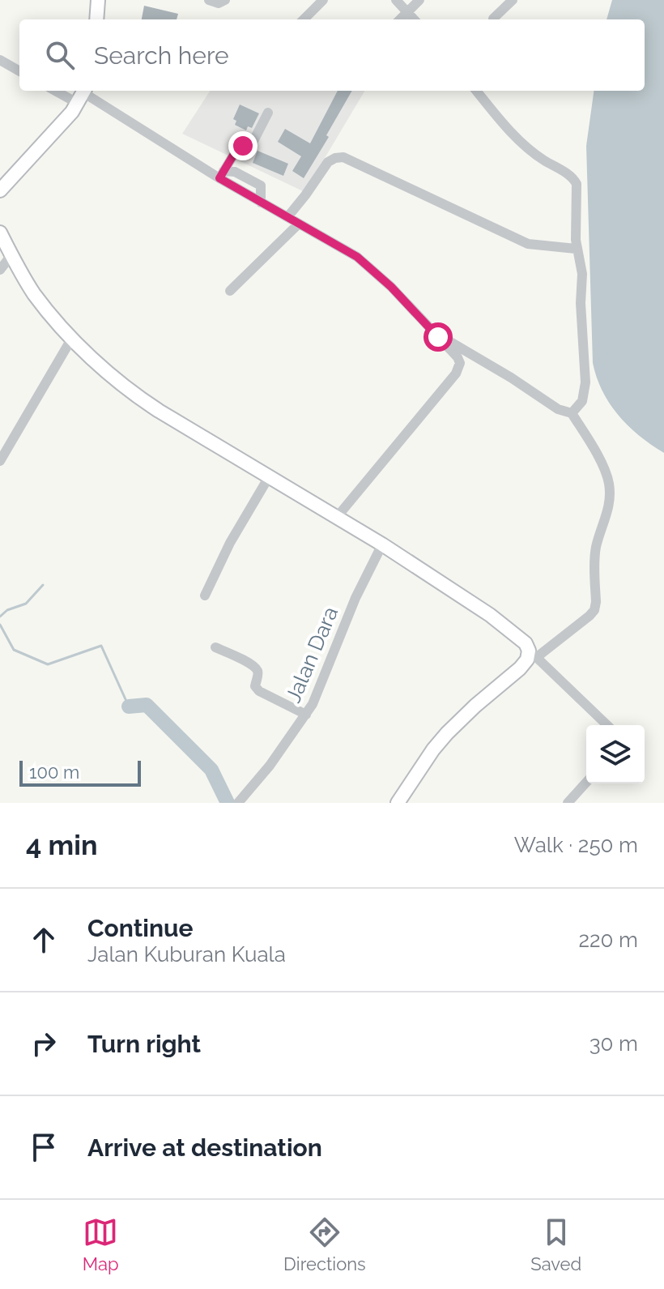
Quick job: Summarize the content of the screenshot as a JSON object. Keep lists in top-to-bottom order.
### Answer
{
  "streets": {
    "street": ["Jalan Dara"]
  },
  "scale_bar": "100 m",
  "page": {
    "search": "Search here",
    "scale": "100 m",
    "heading": ["4 min", "Walk · 250 m"],
    "list": [
      ["Continue", "Jalan Kuburan Kuala", "220 m"],
      ["Turn right", "30 m"],
      "Arrive at destination"
    ],
    "nav": ["Map", "Directions", "Saved"]
  }
}
